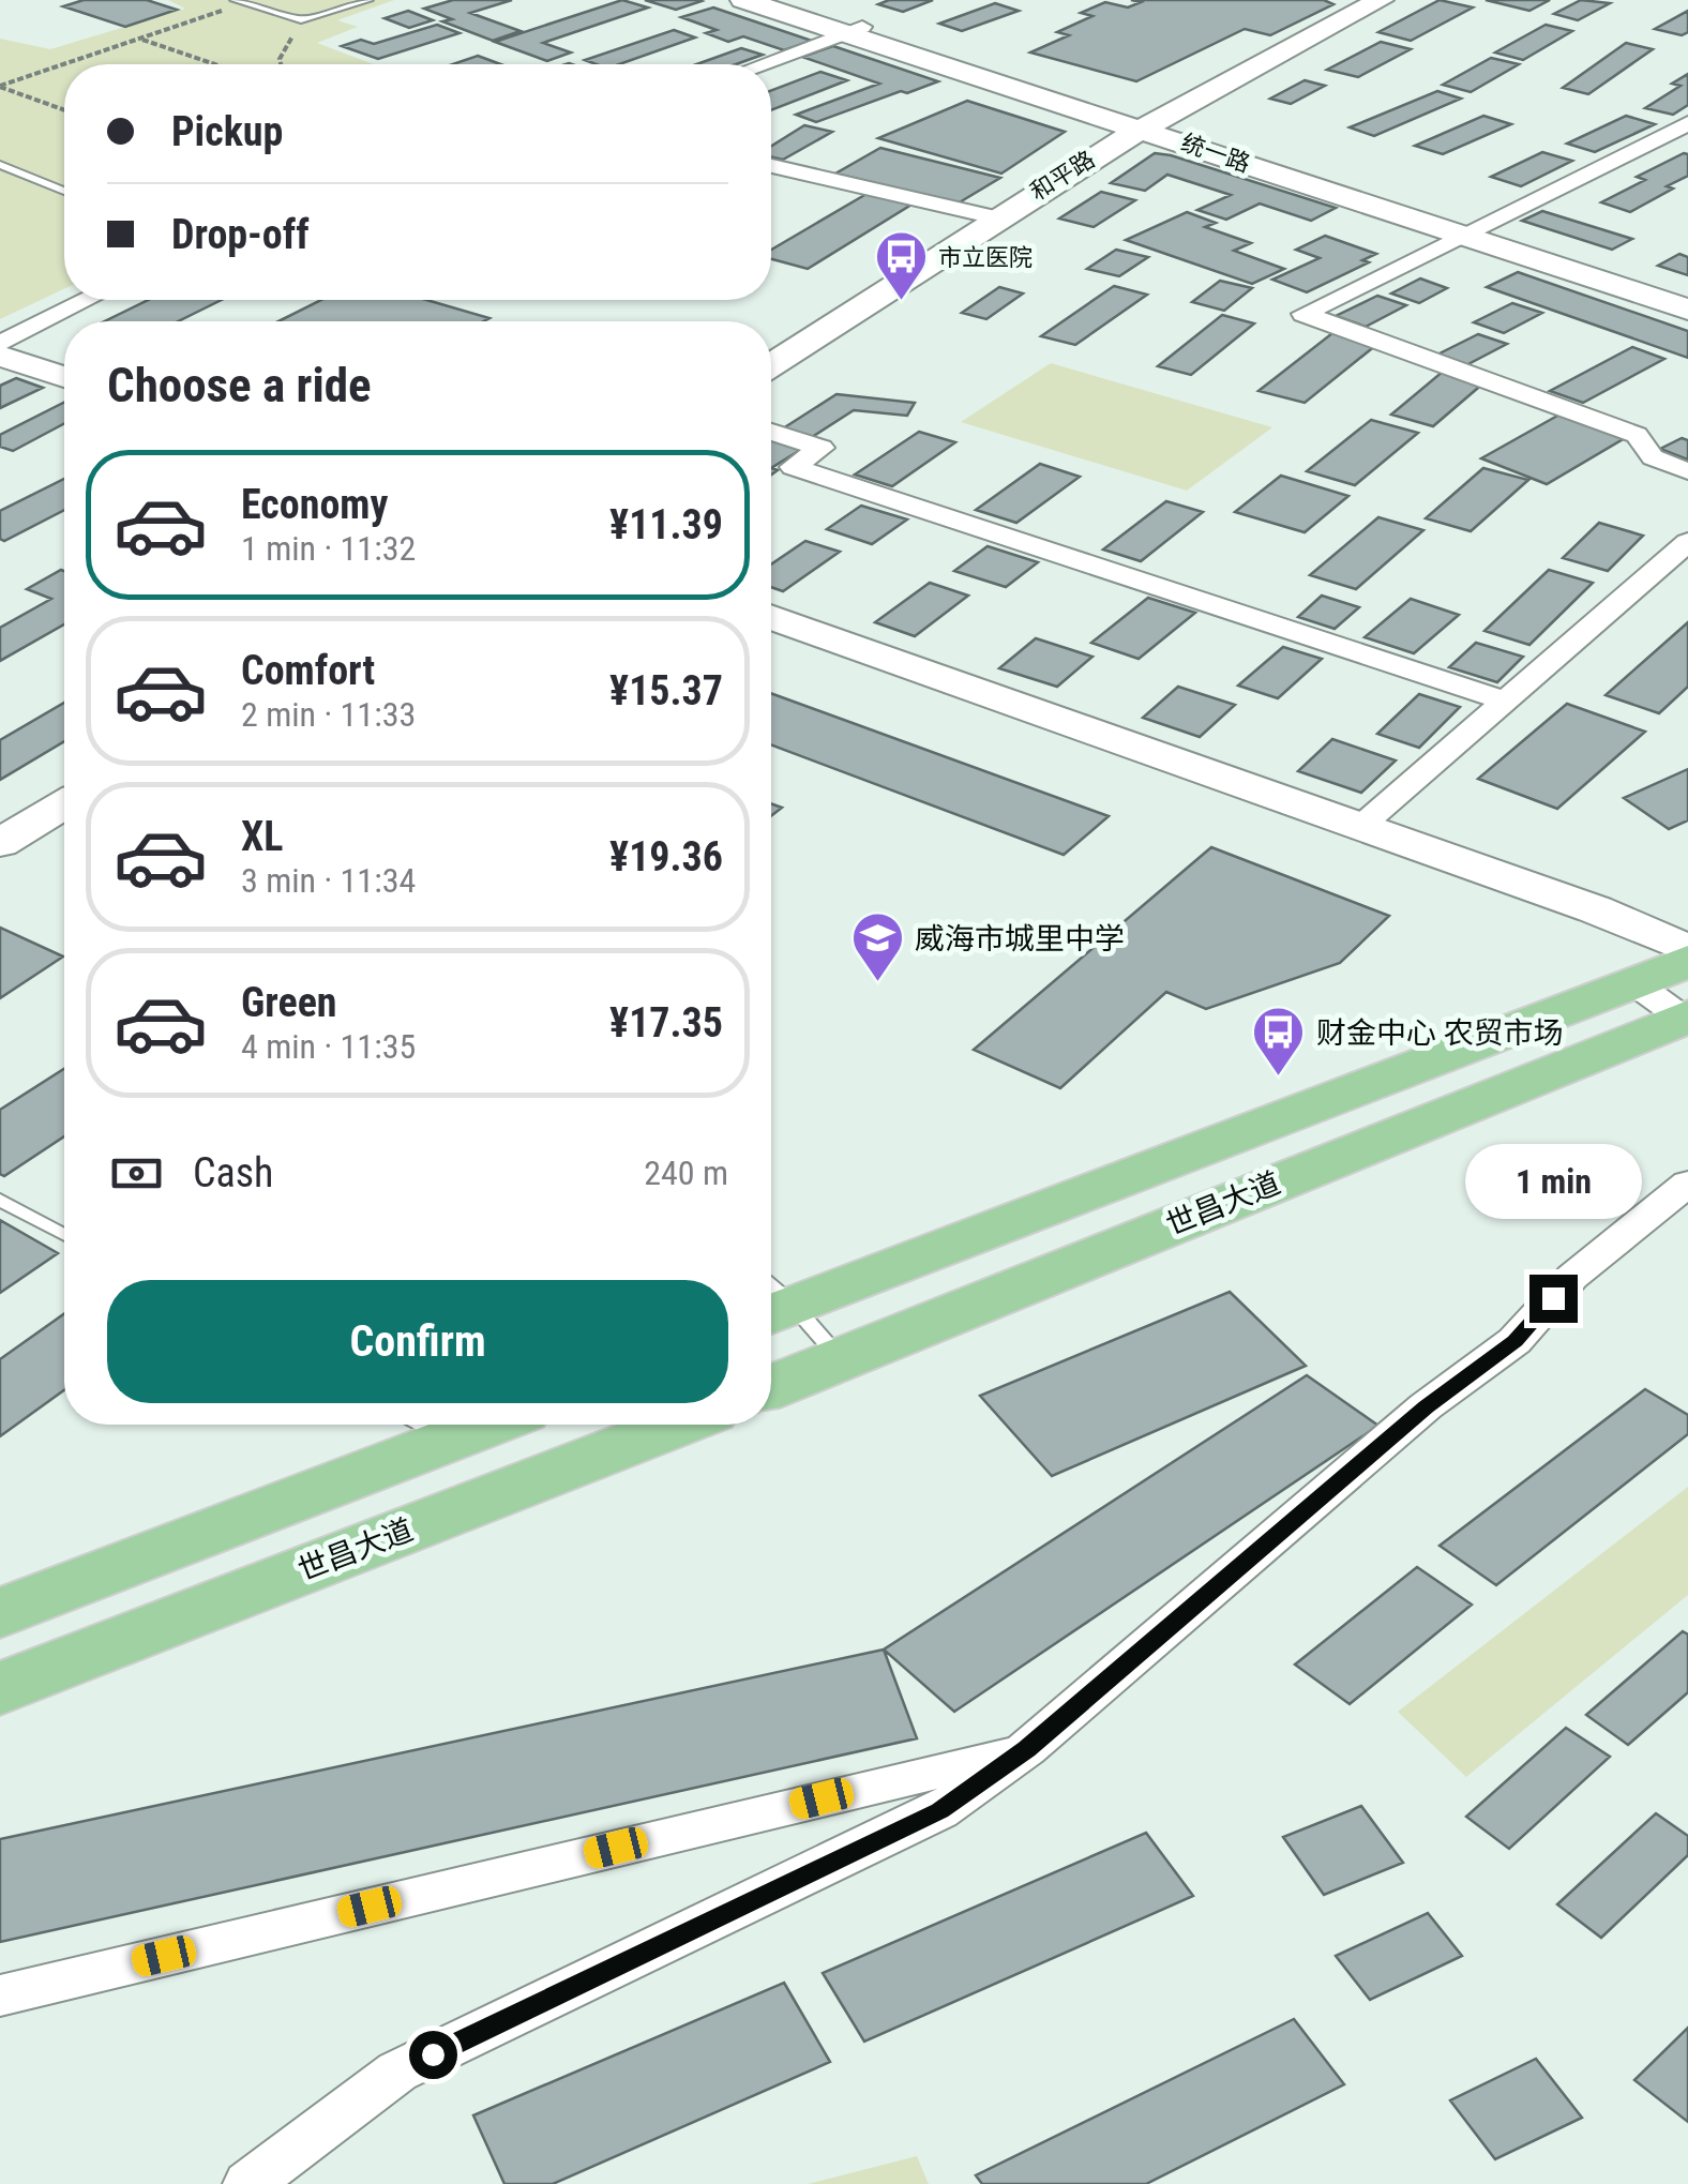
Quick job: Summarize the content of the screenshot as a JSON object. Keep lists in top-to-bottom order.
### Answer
{
  "streets": {
    "main road": ["世昌大道"],
    "street": ["统一路", "和平路"]
  },
  "crossings": [
    ["统一路", "和平路"]
  ],
  "places": {
    "bus stop": ["市立医院", "财金中心 农贸市场"],
    "school or university": ["威海市城里中学"]
  },
  "page": {
    "banner": ["Pickup", "Drop-off"],
    "heading": "Choose a ride",
    "list": [
      {
        "name": "Economy",
        "note": "1 min · 11:32",
        "value": "¥11.39"
      },
      {
        "name": "Comfort",
        "note": "2 min · 11:33",
        "value": "¥15.37"
      },
      {
        "name": "XL",
        "note": "3 min · 11:34",
        "value": "¥19.36"
      },
      {
        "name": "Green",
        "note": "4 min · 11:35",
        "value": "¥17.35"
      }
    ],
    "pay": ["Cash", "240 m"],
    "bubble": "1 min",
    "buttons": "Confirm"
  }
}
